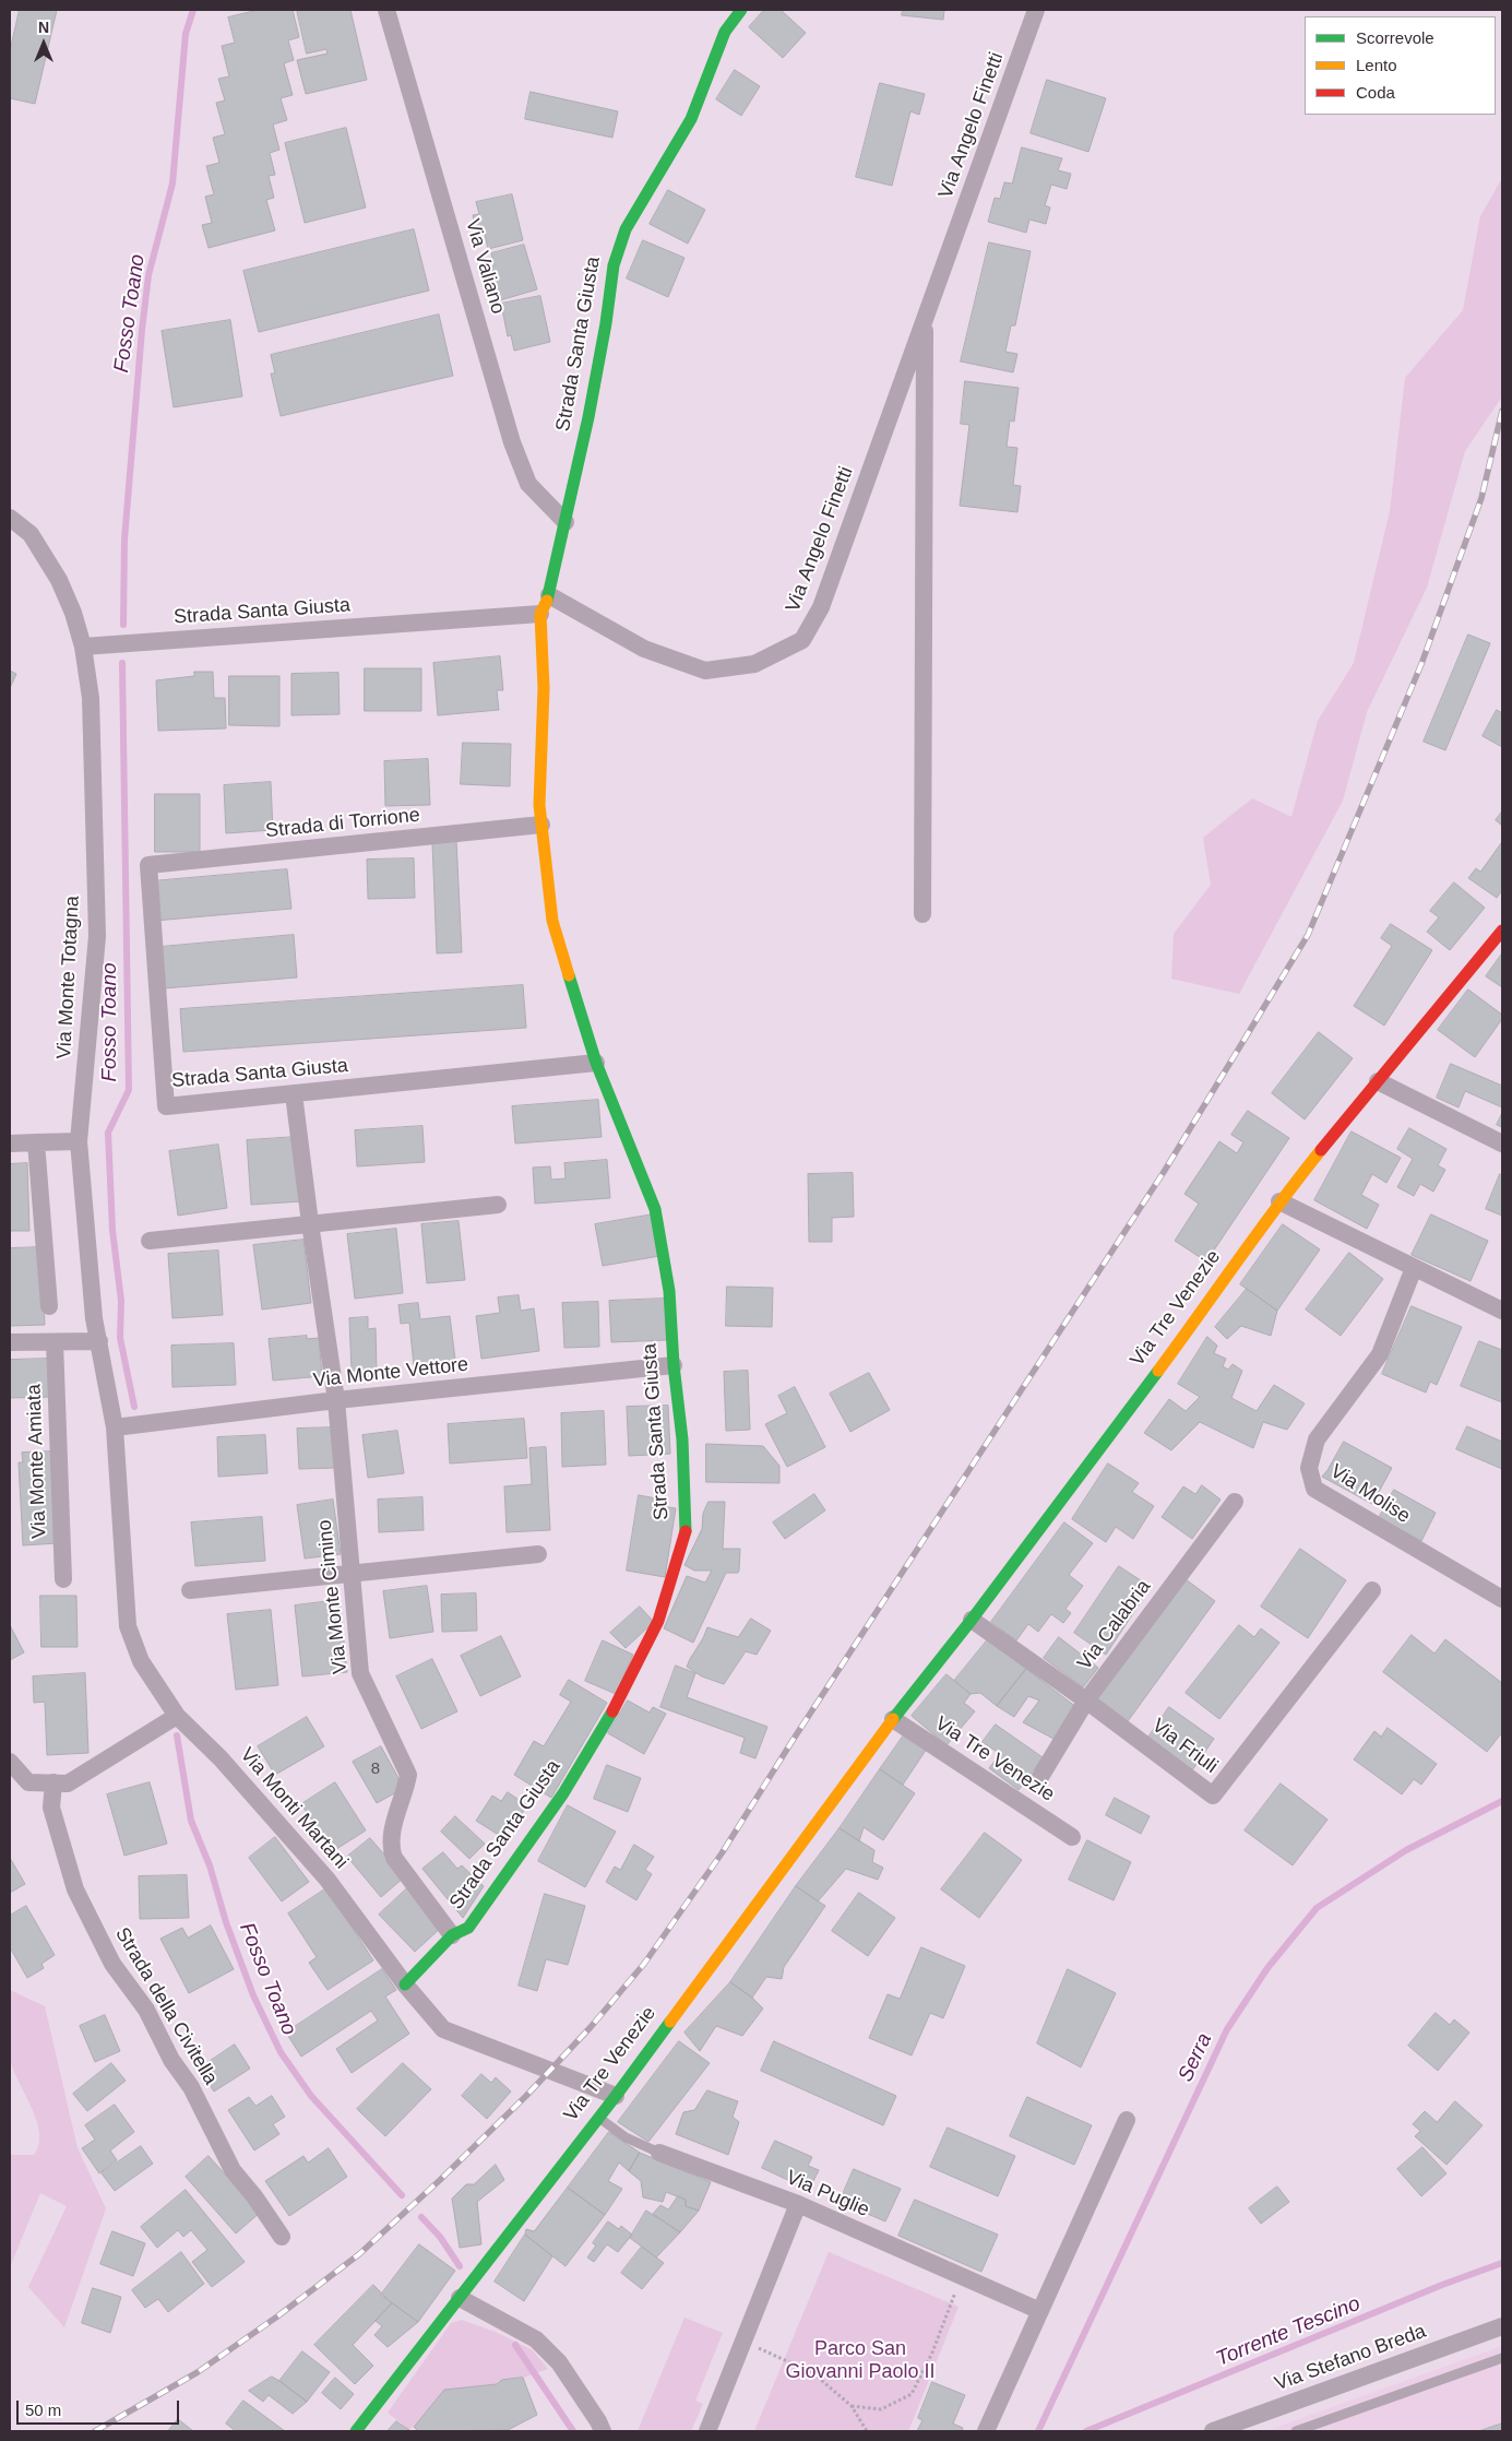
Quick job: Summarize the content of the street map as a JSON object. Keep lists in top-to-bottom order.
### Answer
{
  "streets": {
    "street": [
      "Via Angelo Finetti",
      "Via Valiano",
      "Strada Santa Giusta",
      "Strada di Torrione",
      "Via Monte Totagna",
      "Via Tre Venezie",
      "Via Monte Vettore",
      "Via Monte Amiata",
      "Via Molise",
      "Via Monte Cimino",
      "Via Calabria",
      "Via Friuli",
      "Via Monti Martani",
      "Strada della Civitella",
      "Via Puglie",
      "Via Stefano Breda"
    ]
  },
  "crossings": [
    ["Via Angelo Finetti", "Strada Santa Giusta"],
    ["Via Valiano", "Strada Santa Giusta"],
    ["Strada Santa Giusta", "Strada di Torrione"],
    ["Strada Santa Giusta", "Via Monte Totagna"],
    ["Strada Santa Giusta", "Via Monte Vettore"],
    ["Strada Santa Giusta", "Via Monte Cimino"],
    ["Strada Santa Giusta", "Via Monti Martani"],
    ["Via Monte Totagna", "Via Monte Vettore"],
    ["Via Monte Totagna", "Via Monti Martani"],
    ["Via Tre Venezie", "Via Friuli"],
    ["Via Tre Venezie", "Via Monti Martani"],
    ["Via Tre Venezie", "Via Puglie"],
    ["Via Monte Vettore", "Via Monte Cimino"],
    ["Via Monte Vettore", "Via Monti Martani"],
    ["Via Calabria", "Via Friuli"]
  ],
  "water": ["Fosso Toano", "Serra", "Torrente Tescino"],
  "parks": ["Parco San Giovanni Paolo II"],
  "house_numbers": ["8"],
  "legend": ["Scorrevole", "Lento", "Coda"],
  "scale_bar": "50 m",
  "north": "top"
}
